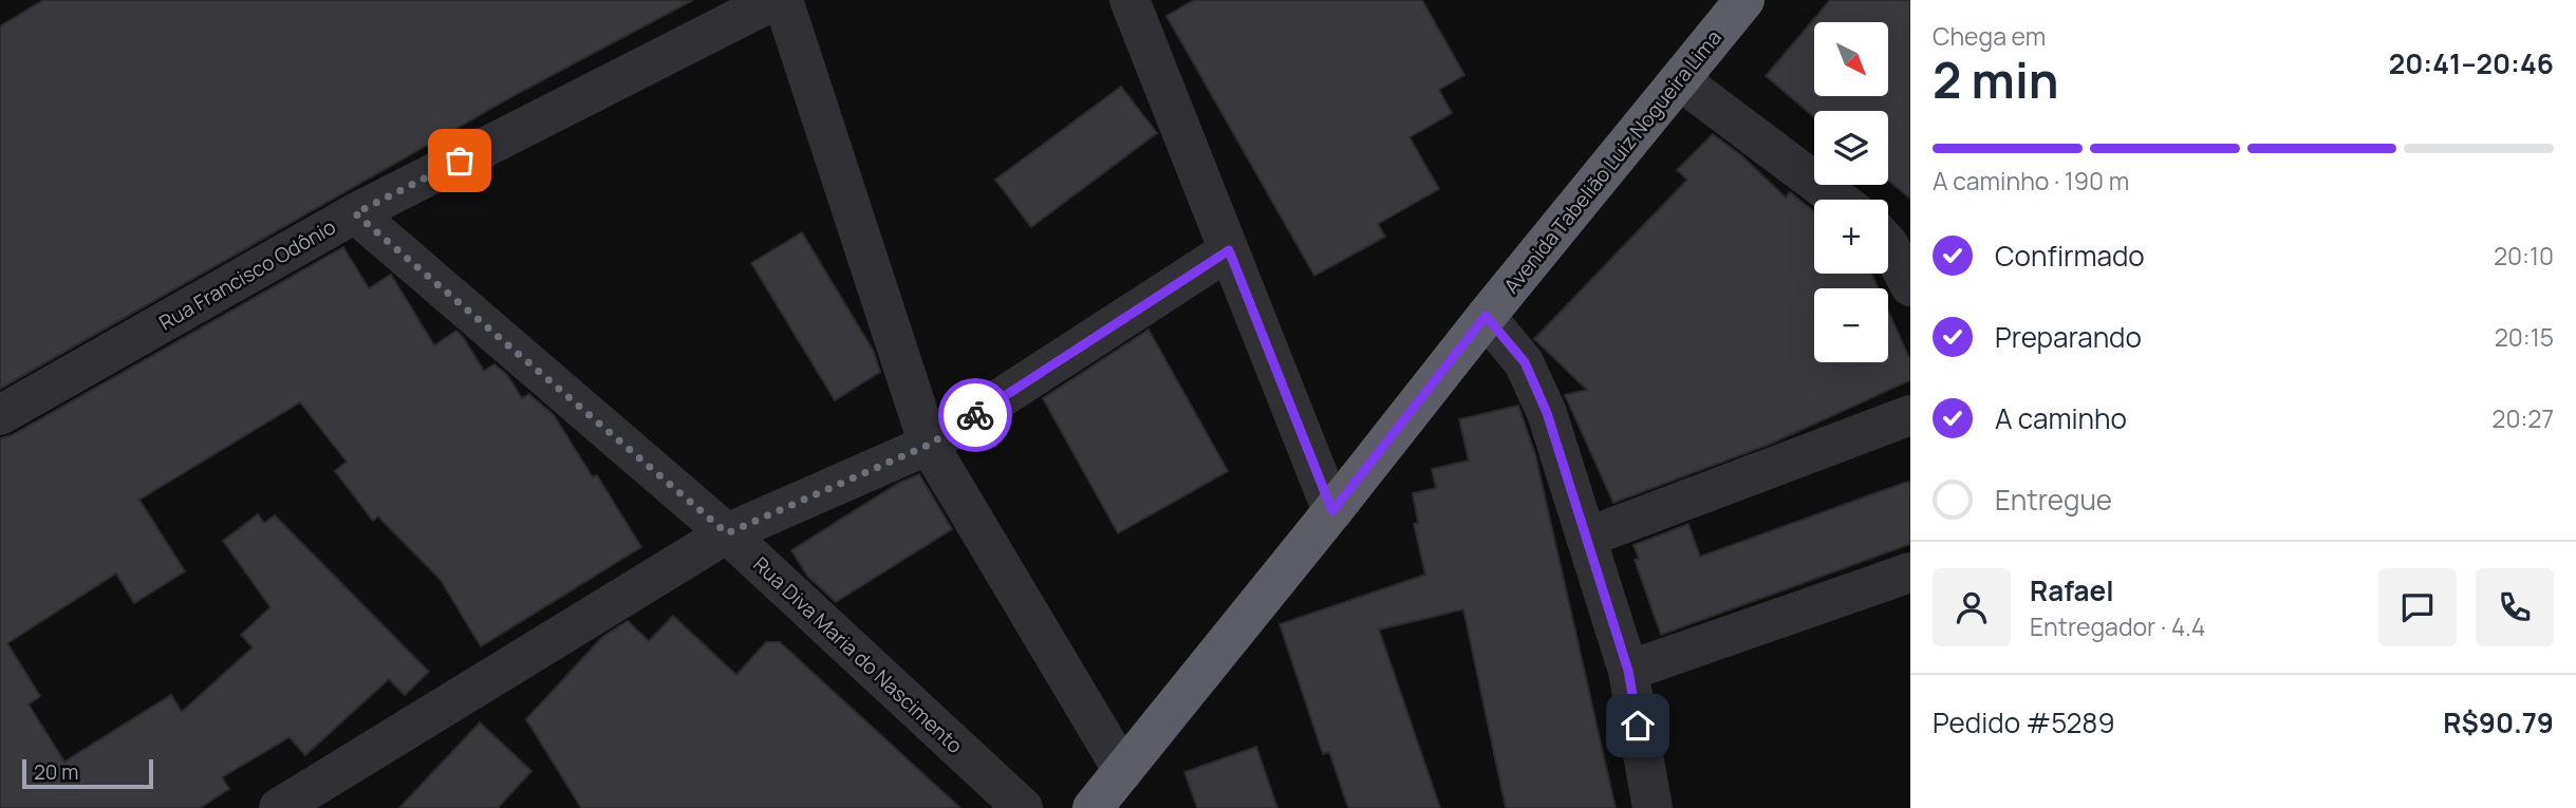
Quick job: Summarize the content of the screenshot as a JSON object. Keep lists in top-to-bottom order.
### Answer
{
  "streets": {
    "highway": ["Avenida Tabelião Luiz Nogueira Lima"],
    "street": ["Rua Francisco Odônio", "Rua Diva Maria do Nascimento"]
  },
  "crossings": [
    ["Rua Francisco Odônio", "Rua Diva Maria do Nascimento"]
  ],
  "scale_bar": "20 m",
  "north": "bottom right",
  "page": {
    "heading": ["2 min", "Chega em", "20:41–20:46"],
    "panel": [
      "Rafael",
      "Entregador · 4.4",
      "Pedido #5289",
      "R$90.79"
    ],
    "map_buttons": ["+", "−"],
    "bar": "A caminho · 190 m",
    "list": [
      ["Confirmado", "20:10"],
      ["Preparando", "20:15"],
      ["A caminho", "20:27"],
      "Entregue"
    ],
    "scale": "20 m"
  }
}
